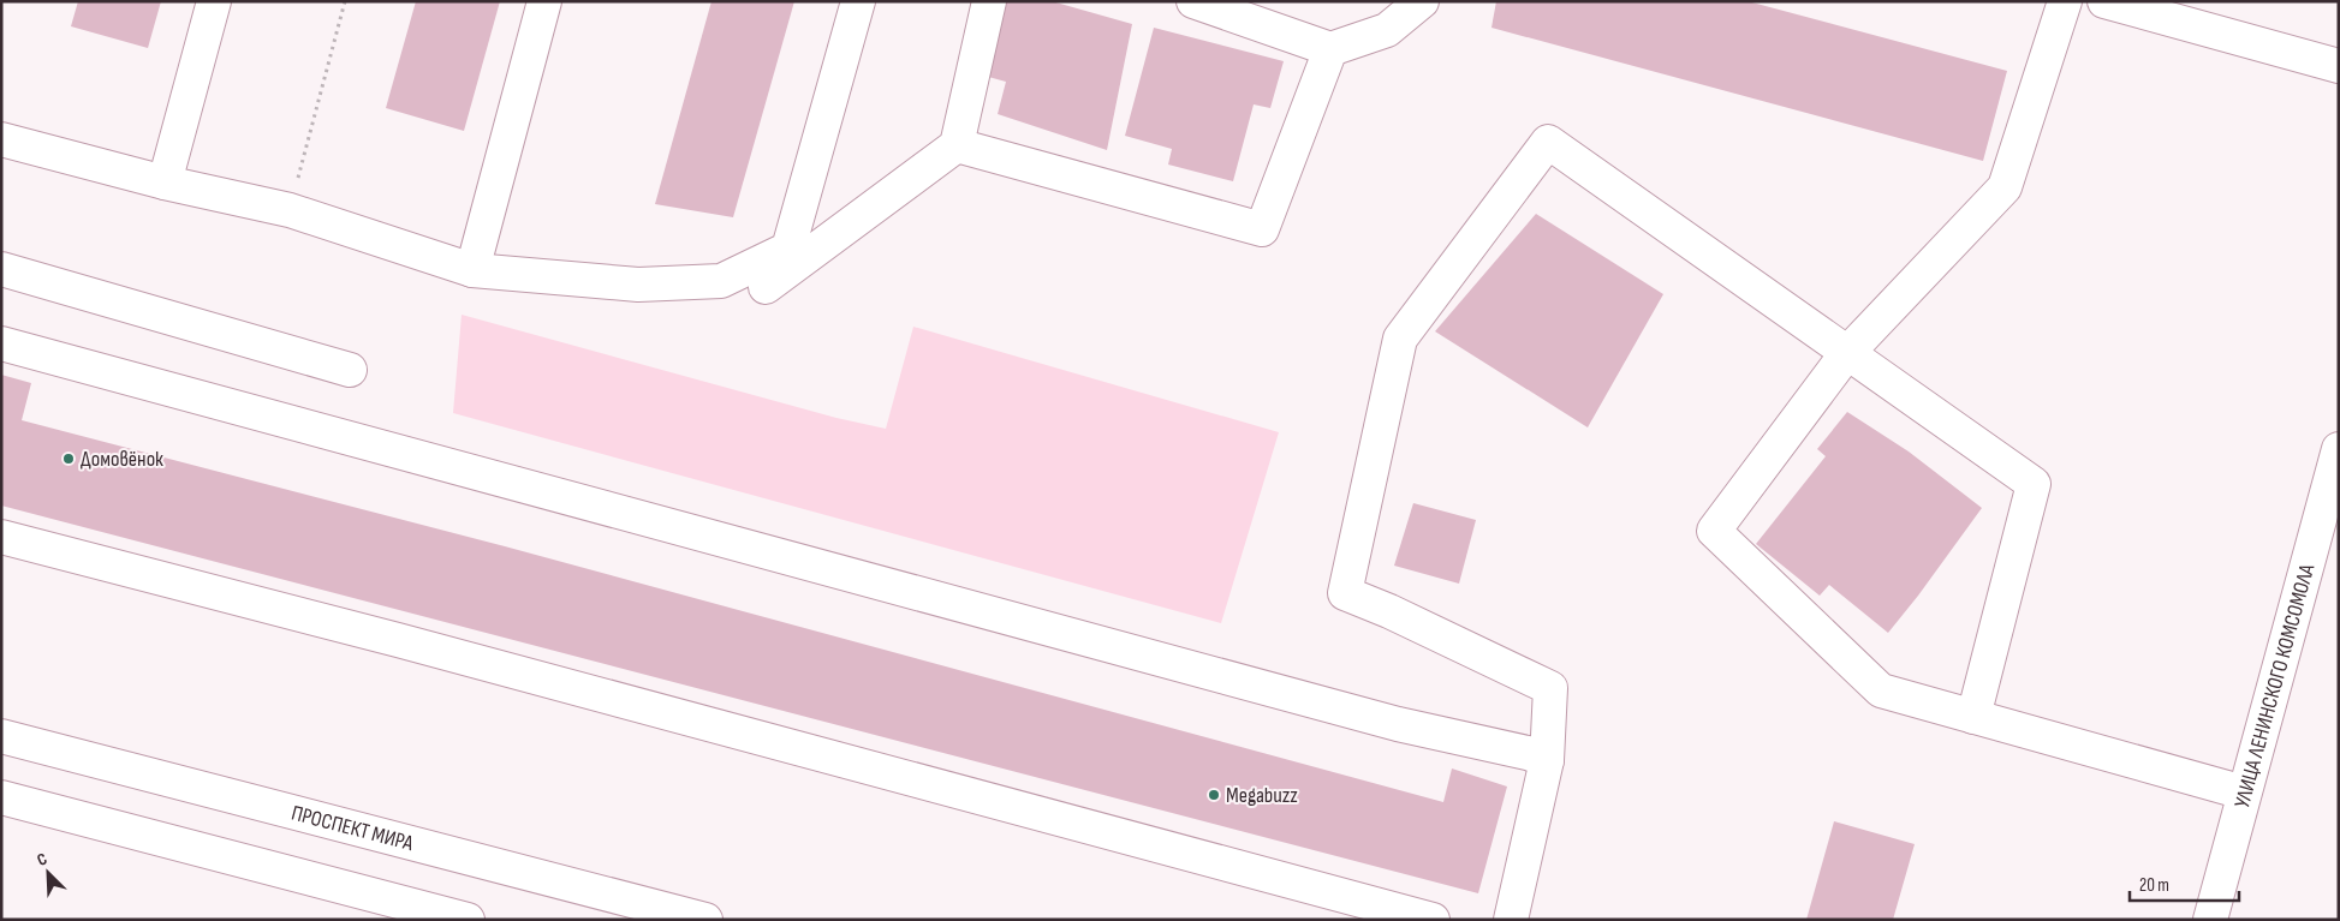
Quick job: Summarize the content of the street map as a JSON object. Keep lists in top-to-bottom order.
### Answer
{
  "streets": {
    "main road": ["УЛИЦА ЛЕНИНСКОГО КОМСОМОЛА", "ПРОСПЕКТ МИРА"]
  },
  "places": ["Домовёнок", "Megabuzz"],
  "scale_bar": "20 m",
  "north": "top left"
}
